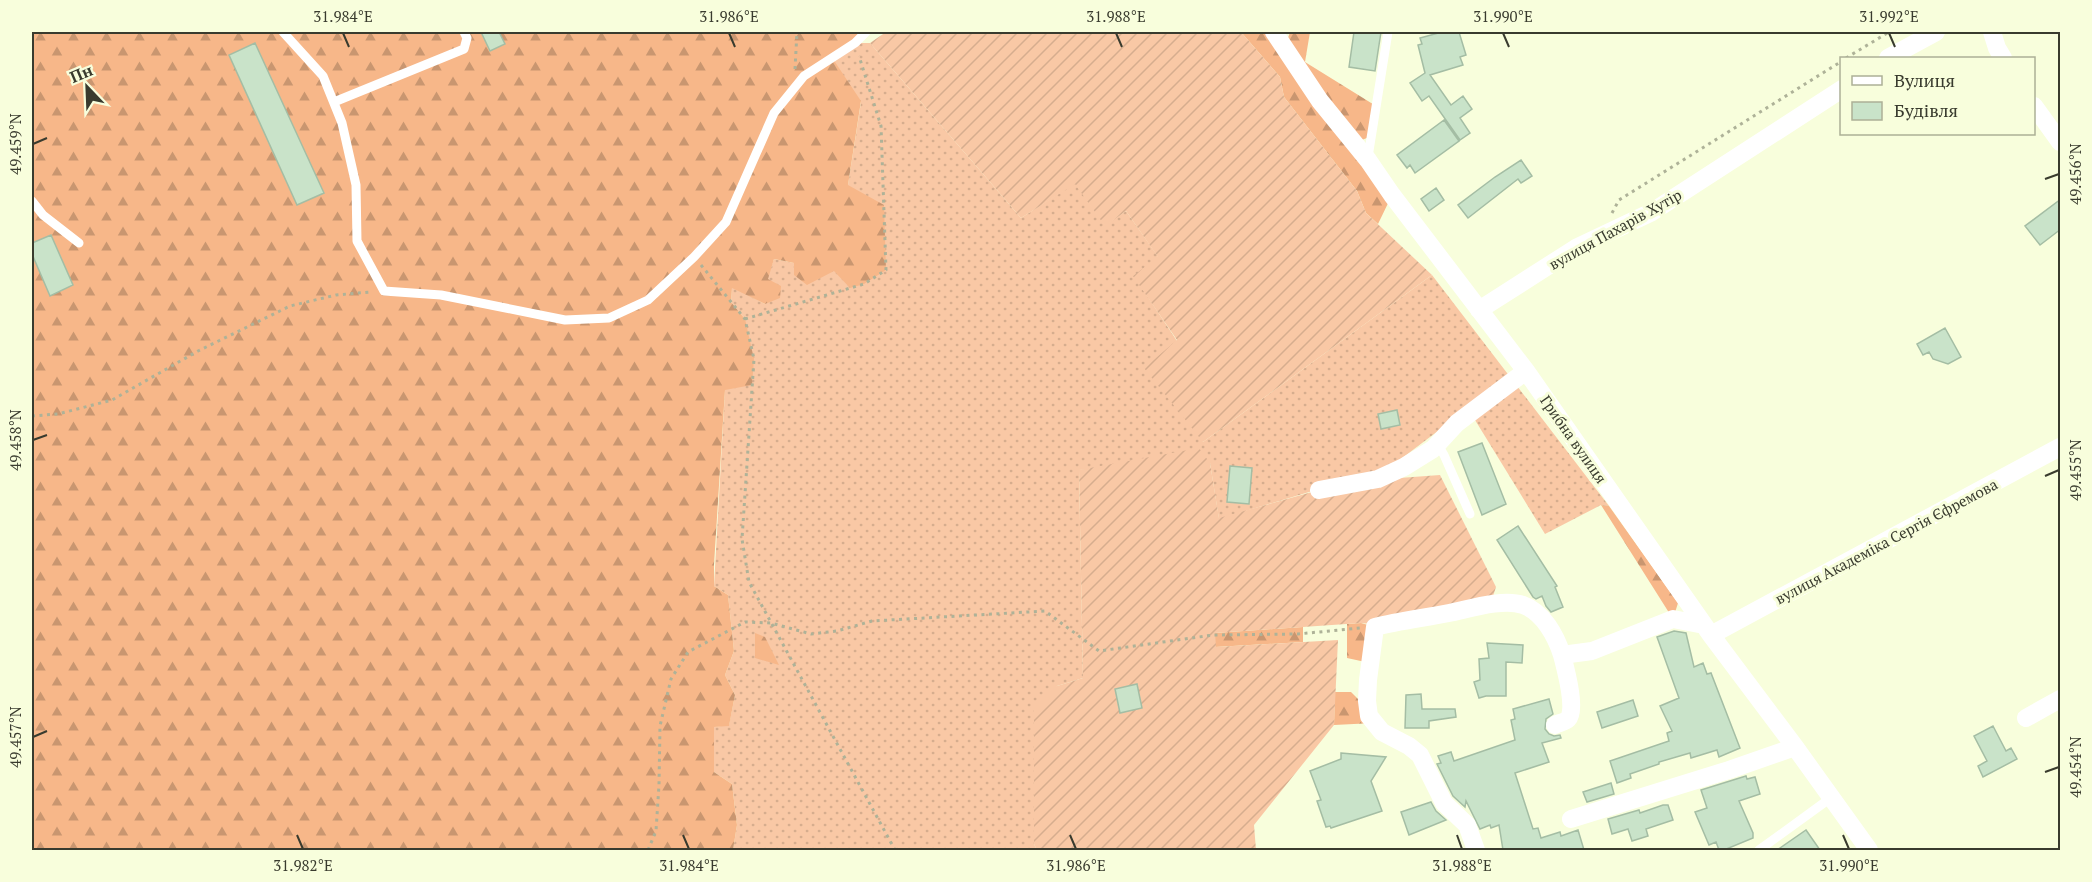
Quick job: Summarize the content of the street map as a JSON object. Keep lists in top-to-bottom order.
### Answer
{
  "streets": {
    "street": ["вулиця Пахарів Хутір", "Грибна вулиця", "вулиця Академіка Сергія Єфремова"]
  },
  "crossings": [
    ["вулиця Пахарів Хутір", "Грибна вулиця"],
    ["Грибна вулиця", "вулиця Академіка Сергія Єфремова"]
  ],
  "legend": ["Вулиця", "Будівля"],
  "north": "top left",
  "coordinates": [
    "31.984°E",
    "31.986°E",
    "31.988°E",
    "31.990°E",
    "31.992°E",
    "49.459°N",
    "49.456°N",
    "49.458°N",
    "49.455°N",
    "49.457°N",
    "49.454°N",
    "31.982°E"
  ]
}
